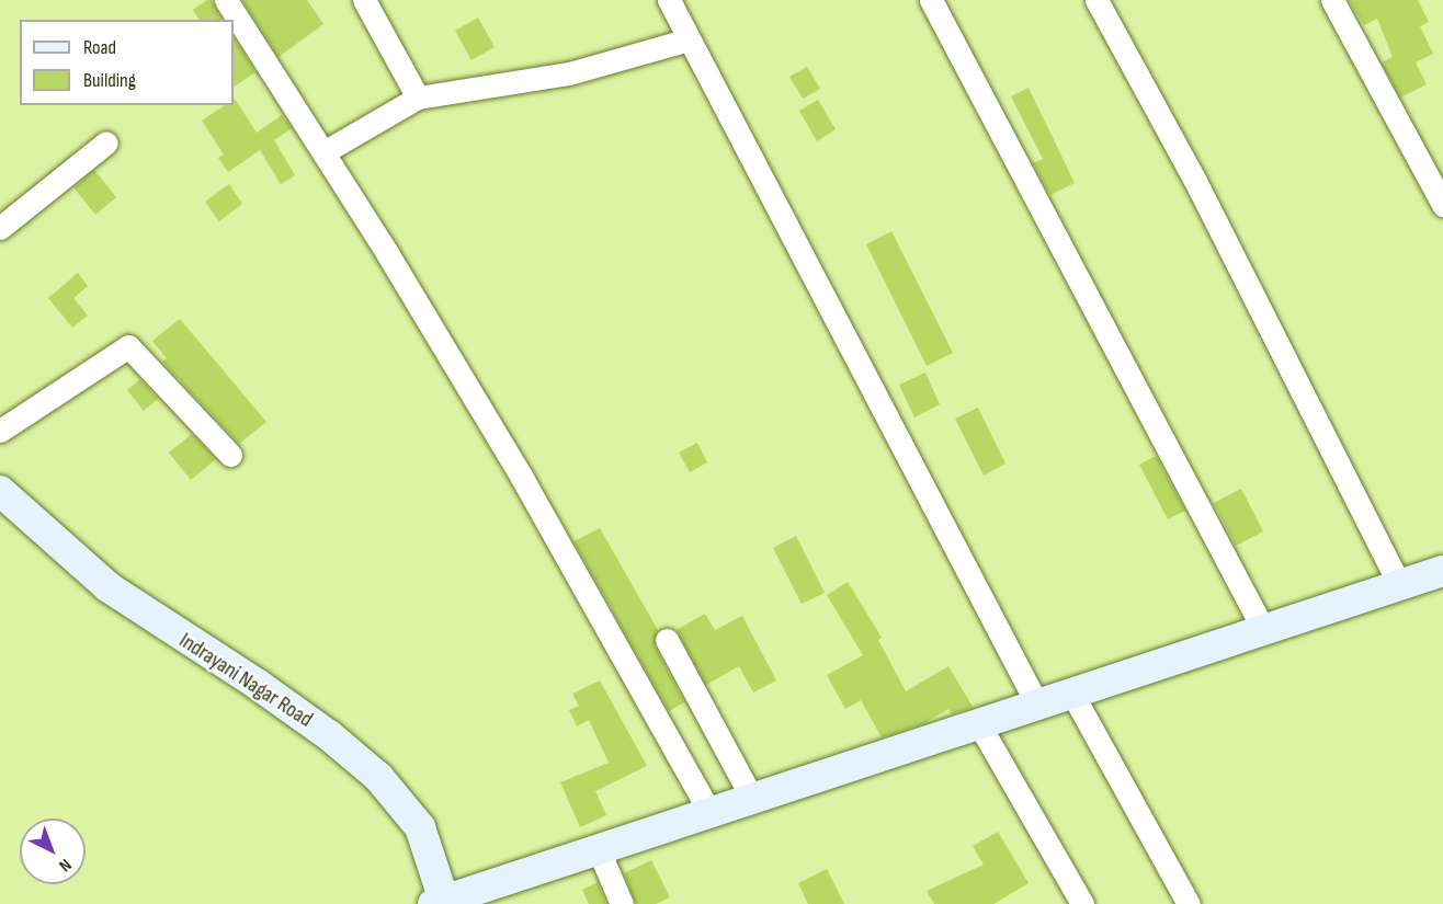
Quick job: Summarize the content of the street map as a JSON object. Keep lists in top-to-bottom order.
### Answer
{
  "streets": {
    "main road": ["Indrayani Nagar Road"]
  },
  "legend": ["Road", "Building"],
  "north": "bottom right"
}
